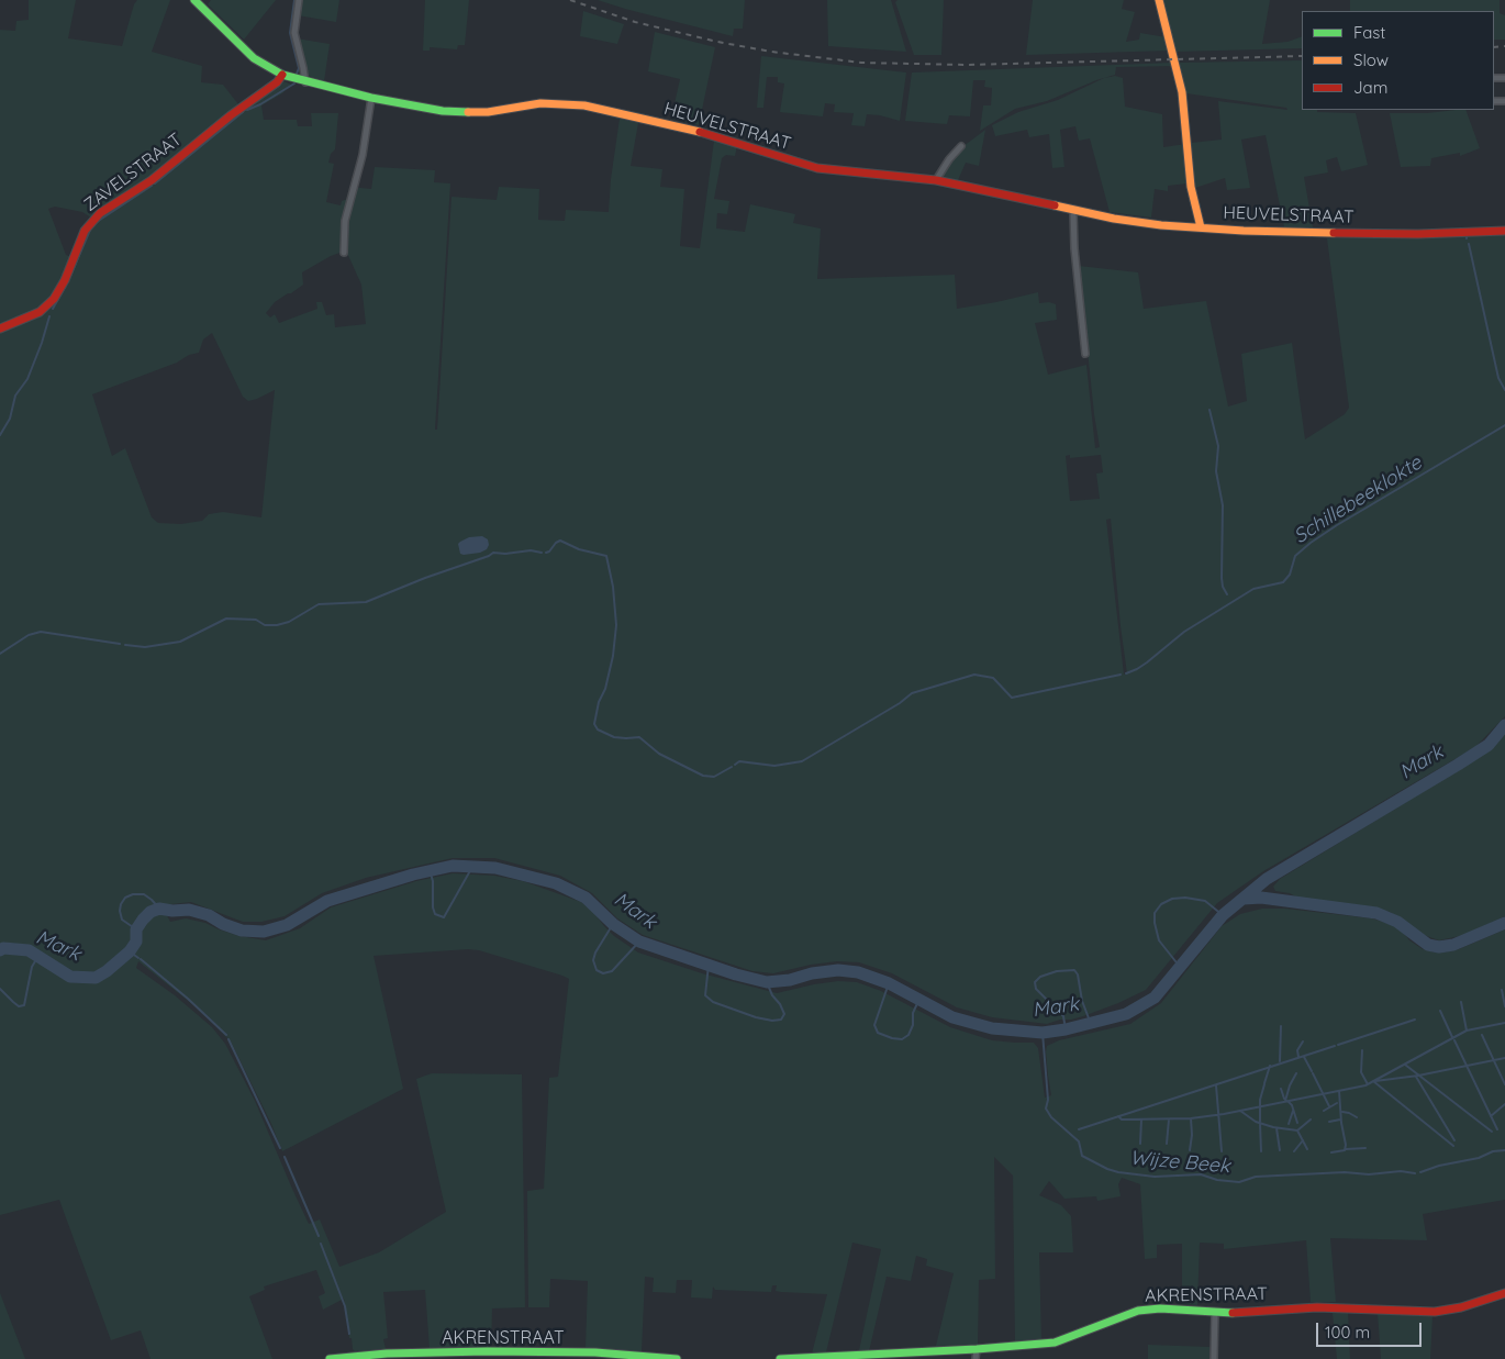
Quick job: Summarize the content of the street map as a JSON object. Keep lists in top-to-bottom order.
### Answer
{
  "streets": {
    "street": ["HEUVELSTRAAT", "ZAVELSTRAAT", "AKRENSTRAAT"]
  },
  "crossings": [
    ["HEUVELSTRAAT", "ZAVELSTRAAT"]
  ],
  "water": ["Schillebeeklokte", "Mark", "Wijze Beek"],
  "legend": ["Fast", "Slow", "Jam"],
  "scale_bar": "100 m"
}
